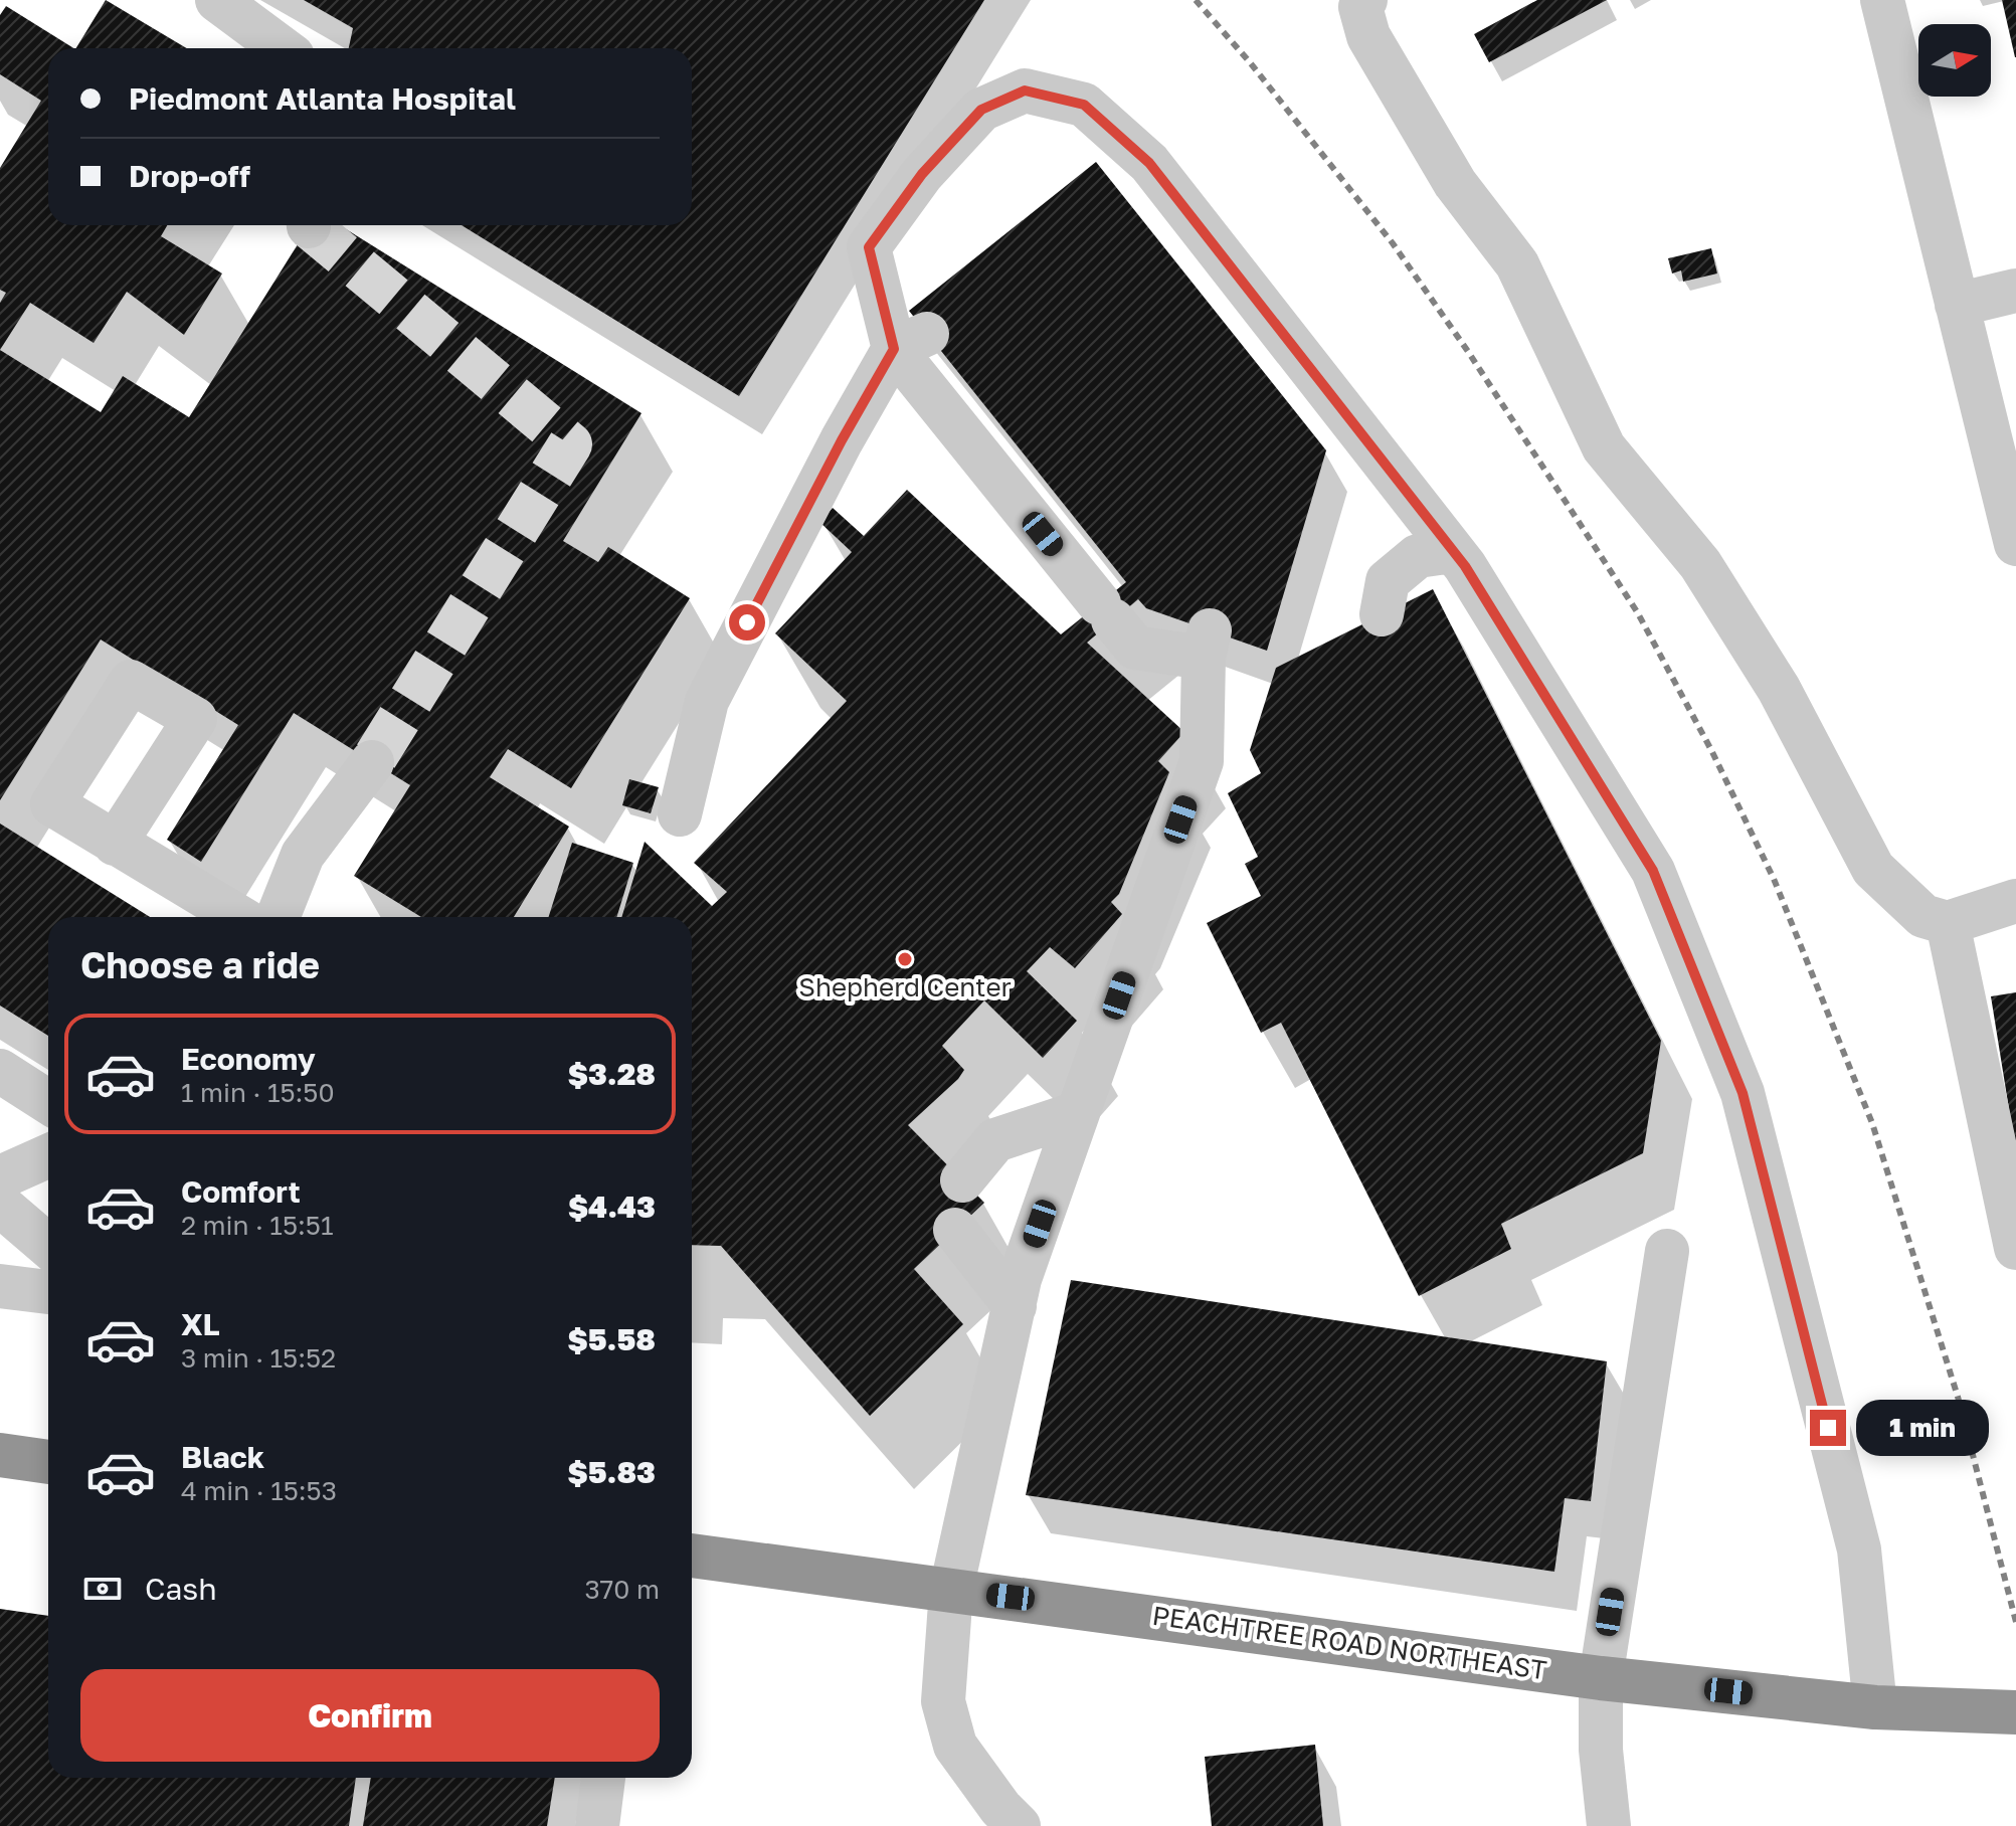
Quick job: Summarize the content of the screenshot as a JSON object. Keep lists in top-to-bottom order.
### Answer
{
  "streets": {
    "highway": ["PEACHTREE ROAD NORTHEAST"]
  },
  "places": ["Shepherd Center"],
  "north": "right",
  "page": {
    "banner": ["Piedmont Atlanta Hospital", "Drop-off"],
    "heading": "Choose a ride",
    "list": [
      {
        "name": "Economy",
        "note": "1 min · 15:50",
        "value": "$3.28"
      },
      {
        "name": "Comfort",
        "note": "2 min · 15:51",
        "value": "$4.43"
      },
      {
        "name": "XL",
        "note": "3 min · 15:52",
        "value": "$5.58"
      },
      {
        "name": "Black",
        "note": "4 min · 15:53",
        "value": "$5.83"
      }
    ],
    "bubble": "1 min",
    "pay": ["Cash", "370 m"],
    "buttons": "Confirm"
  }
}
